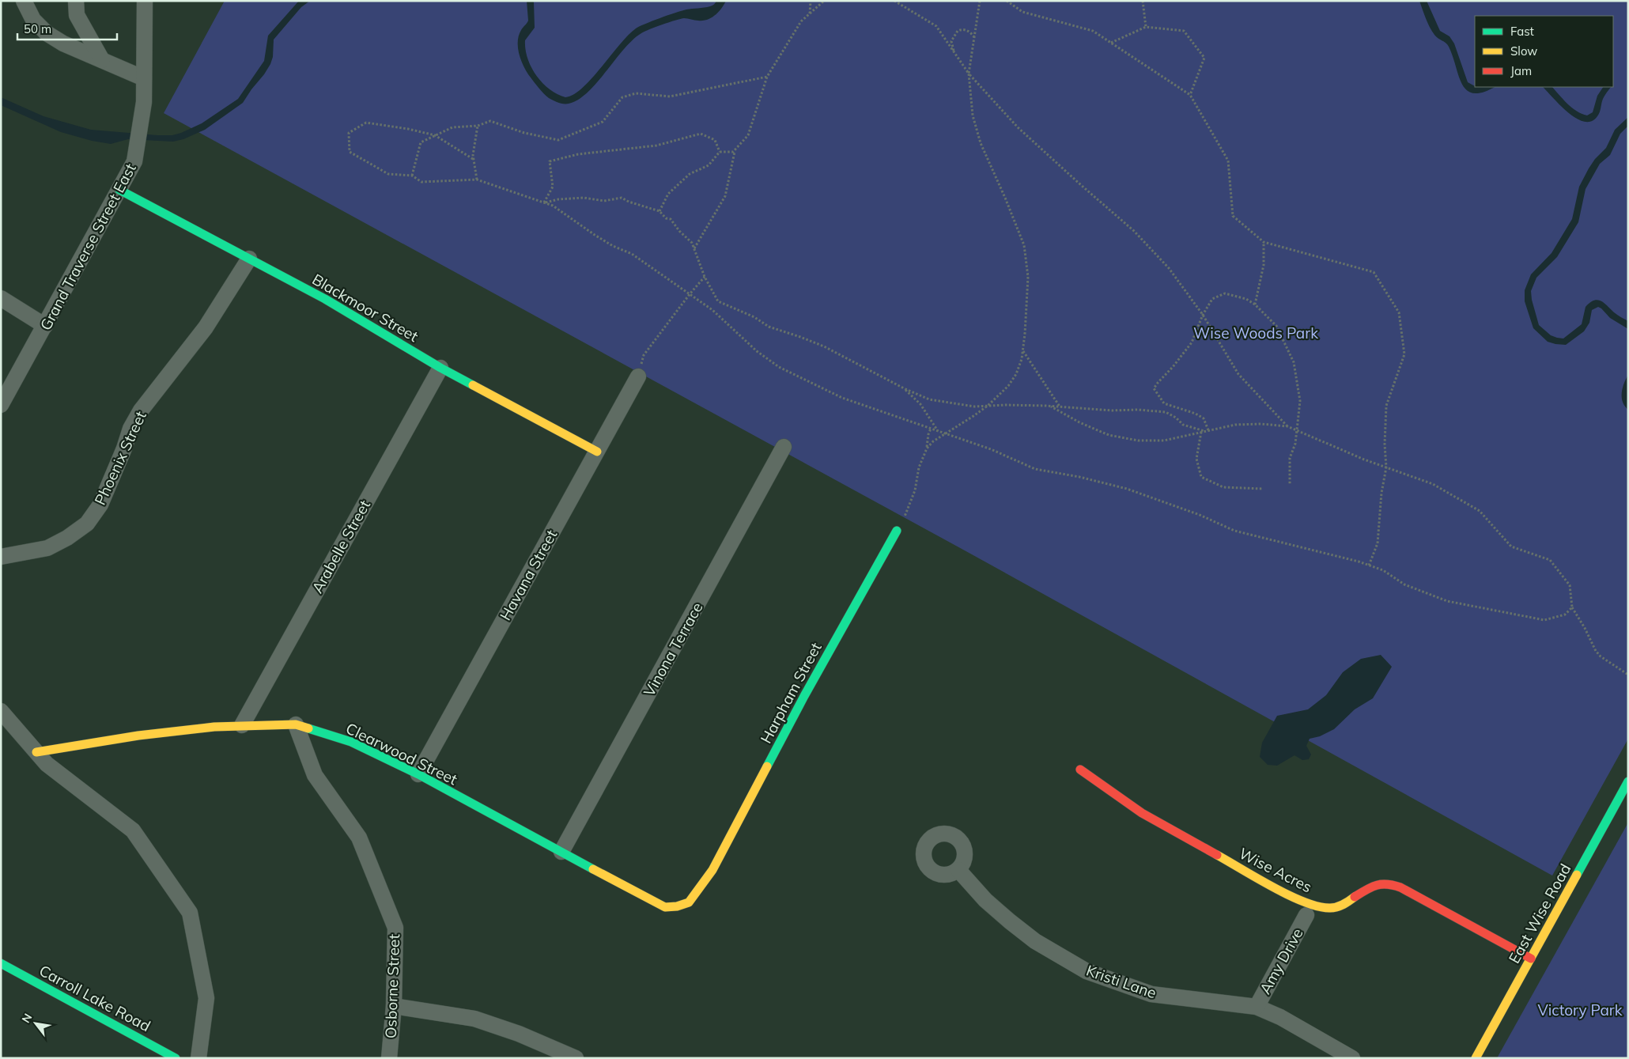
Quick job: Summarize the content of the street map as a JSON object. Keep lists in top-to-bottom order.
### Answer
{
  "streets": {
    "street": [
      "Grand Traverse Street East",
      "Blackmoor Street",
      "Phoenix Street",
      "Arabelle Street",
      "Havana Street",
      "Vinona Terrace",
      "Harpham Street",
      "Clearwood Street",
      "Wise Acres",
      "East Wise Road",
      "Amy Drive",
      "Kristi Lane",
      "Osborne Street",
      "Carroll Lake Road"
    ]
  },
  "crossings": [
    ["Grand Traverse Street East", "Blackmoor Street"],
    ["Blackmoor Street", "Phoenix Street"],
    ["Blackmoor Street", "Arabelle Street"],
    ["Blackmoor Street", "Havana Street"],
    ["Arabelle Street", "Clearwood Street"],
    ["Havana Street", "Clearwood Street"],
    ["Vinona Terrace", "Clearwood Street"],
    ["Harpham Street", "Clearwood Street"],
    ["Clearwood Street", "Osborne Street"],
    ["Wise Acres", "East Wise Road"],
    ["Amy Drive", "Kristi Lane"]
  ],
  "parks": ["Wise Woods Park", "Victory Park"],
  "legend": ["Fast", "Slow", "Jam"],
  "scale_bar": "50 m",
  "north": "top left"
}
